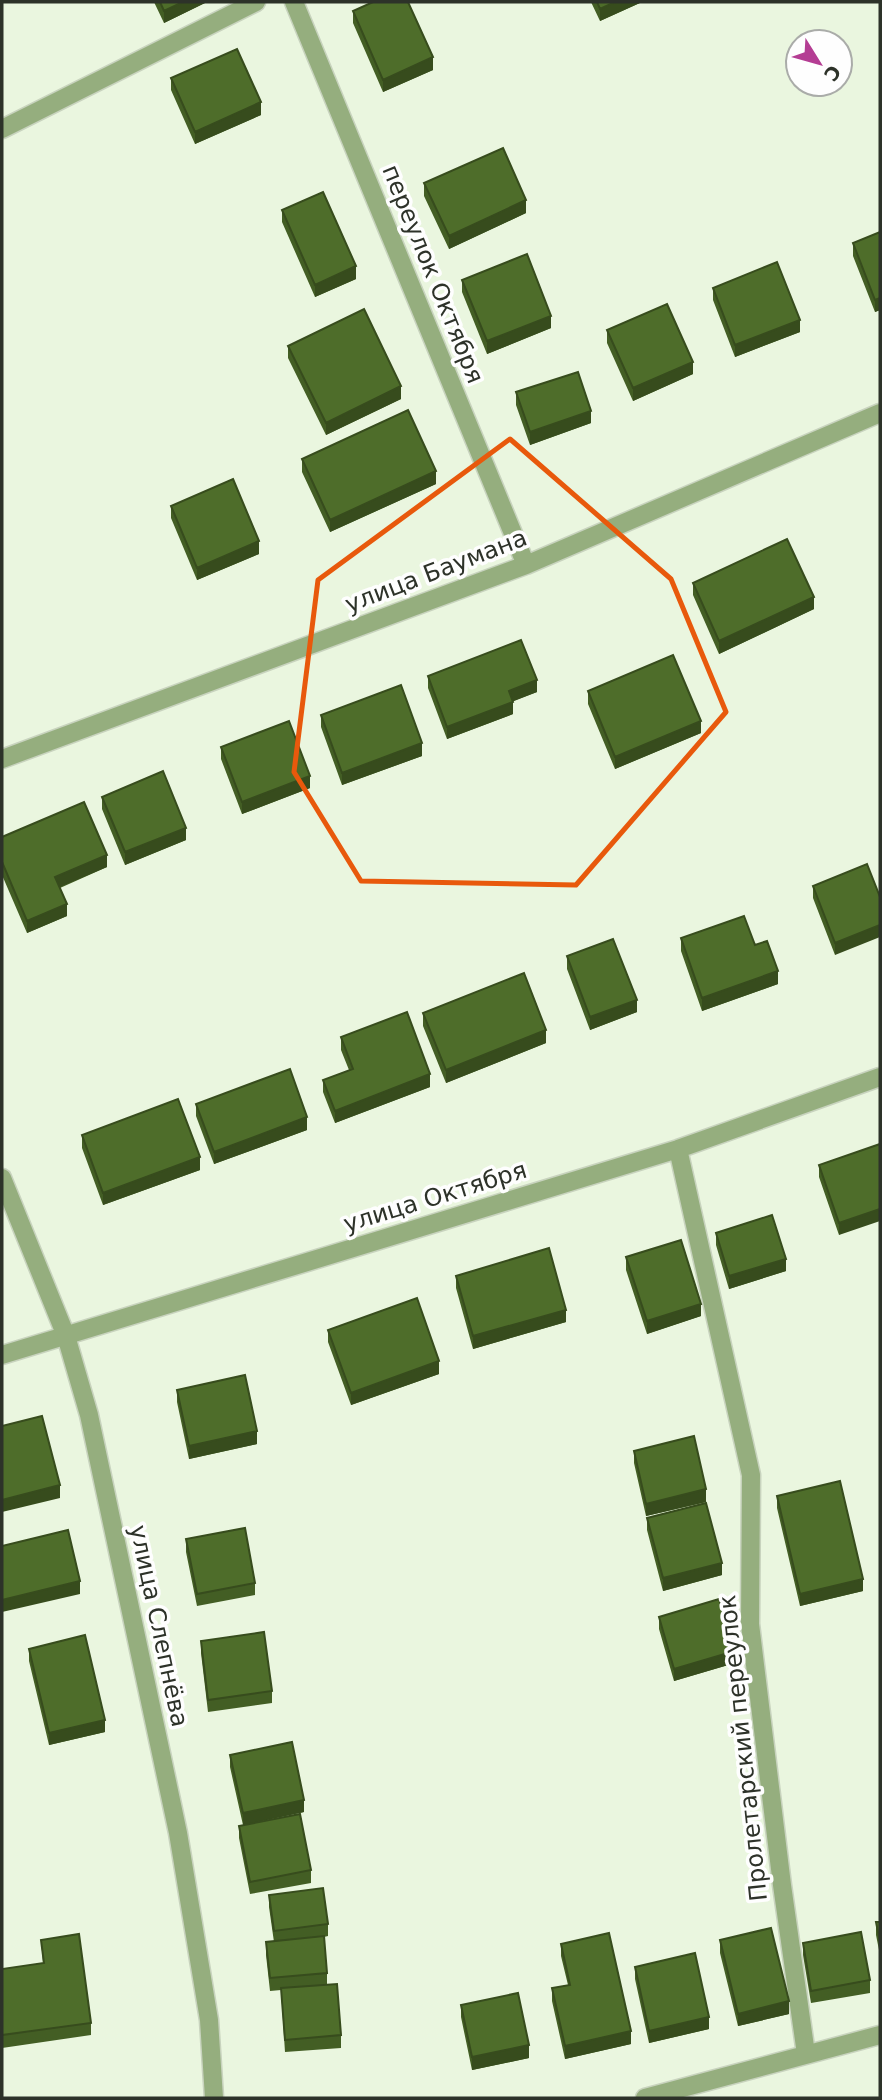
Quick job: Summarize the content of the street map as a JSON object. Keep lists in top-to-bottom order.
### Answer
{
  "streets": {
    "street": [
      "переулок Октября",
      "улица Баумана",
      "улица Октября",
      "улица Слепнёва",
      "Пролетарский переулок"
    ]
  },
  "crossings": [
    ["переулок Октября", "улица Баумана"],
    ["улица Октября", "улица Слепнёва"],
    ["улица Октября", "Пролетарский переулок"]
  ],
  "north": "bottom right"
}
